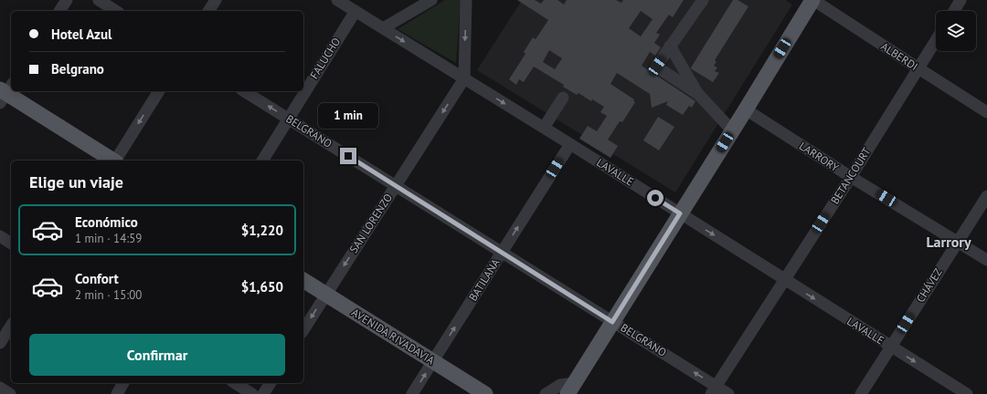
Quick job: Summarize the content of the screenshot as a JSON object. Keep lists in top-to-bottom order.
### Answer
{
  "streets": {
    "main road": ["AVENIDA RIVADAVIA"],
    "street": [
      "ALBERDI",
      "FALUCHO",
      "BELGRANO",
      "LARRORY",
      "LAVALLE",
      "BETANCOURT",
      "SAN LORENZO",
      "BATILANA",
      "CHÁVEZ"
    ]
  },
  "crossings": [
    ["ALBERDI", "BETANCOURT"],
    ["FALUCHO", "BELGRANO"],
    ["FALUCHO", "LAVALLE"],
    ["BELGRANO", "BETANCOURT"],
    ["BELGRANO", "SAN LORENZO"],
    ["BELGRANO", "BATILANA"],
    ["LARRORY", "BETANCOURT"],
    ["LARRORY", "CHÁVEZ"],
    ["LAVALLE", "BETANCOURT"],
    ["LAVALLE", "SAN LORENZO"],
    ["LAVALLE", "BATILANA"],
    ["LAVALLE", "CHÁVEZ"],
    ["SAN LORENZO", "AVENIDA RIVADAVIA"],
    ["BATILANA", "AVENIDA RIVADAVIA"]
  ],
  "one_way": ["LAVALLE", "SAN LORENZO", "BATILANA"],
  "districts": ["Larrory"],
  "page": {
    "banner": ["Hotel Azul", "Belgrano"],
    "bubble": "1 min",
    "heading": "Elige un viaje",
    "list": [
      {
        "name": "Económico",
        "note": "1 min · 14:59",
        "value": "$1,220"
      },
      {
        "name": "Confort",
        "note": "2 min · 15:00",
        "value": "$1,650"
      }
    ],
    "buttons": "Confirmar"
  }
}
